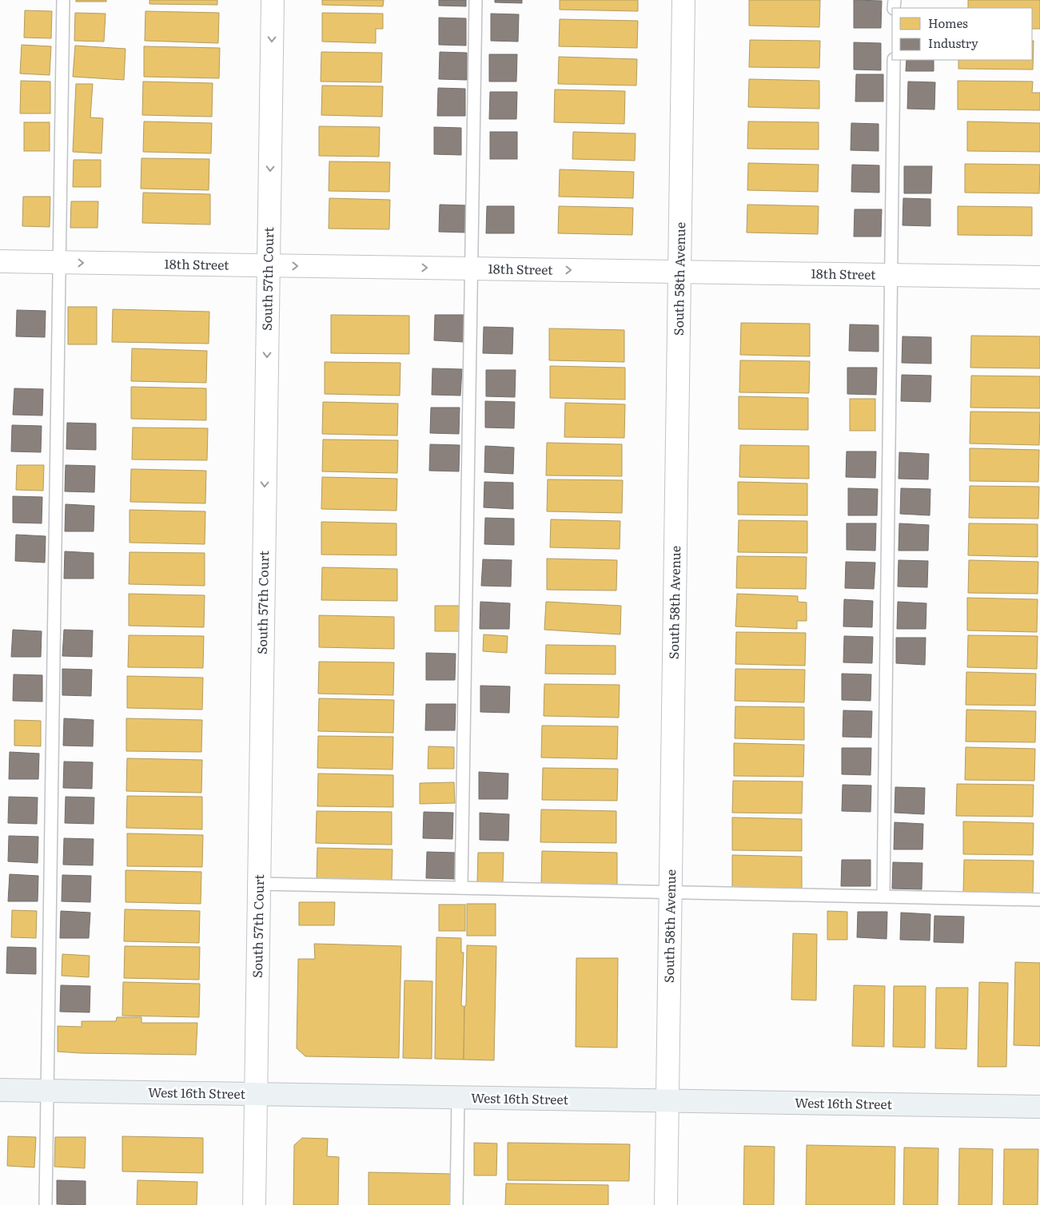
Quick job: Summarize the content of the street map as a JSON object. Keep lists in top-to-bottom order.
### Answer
{
  "streets": {
    "street": [
      "18th Street",
      "South 57th Court",
      "South 58th Avenue",
      "West 16th Street"
    ]
  },
  "crossings": [
    ["18th Street", "South 57th Court"],
    ["18th Street", "South 58th Avenue"],
    ["South 57th Court", "West 16th Street"],
    ["South 58th Avenue", "West 16th Street"]
  ],
  "one_way": ["18th Street", "South 57th Court"],
  "legend": ["Homes", "Industry"]
}
